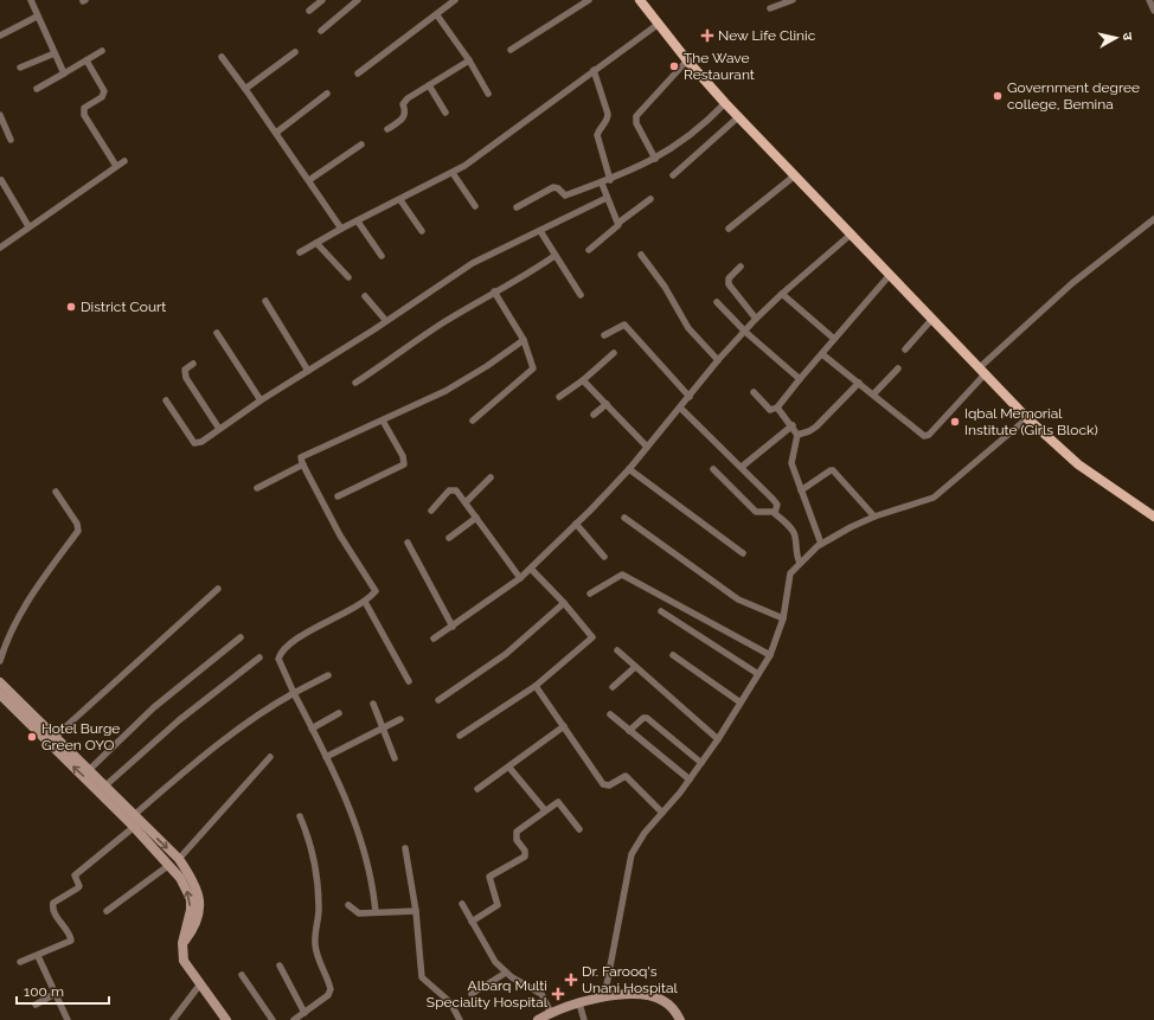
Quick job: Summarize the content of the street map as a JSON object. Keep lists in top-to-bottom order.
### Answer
{
  "places": {
    "health": ["New Life Clinic", "Dr. Farooq's Unani Hospital", "Albarq Multi Speciality Hospital"],
    "other": [
      "The Wave Restaurant",
      "Government degree college, Bemina",
      "District Court",
      "Iqbal Memorial Institute (Girls Block)",
      "Hotel Burge Green OYO"
    ]
  },
  "scale_bar": "100 m",
  "north": "right"
}
